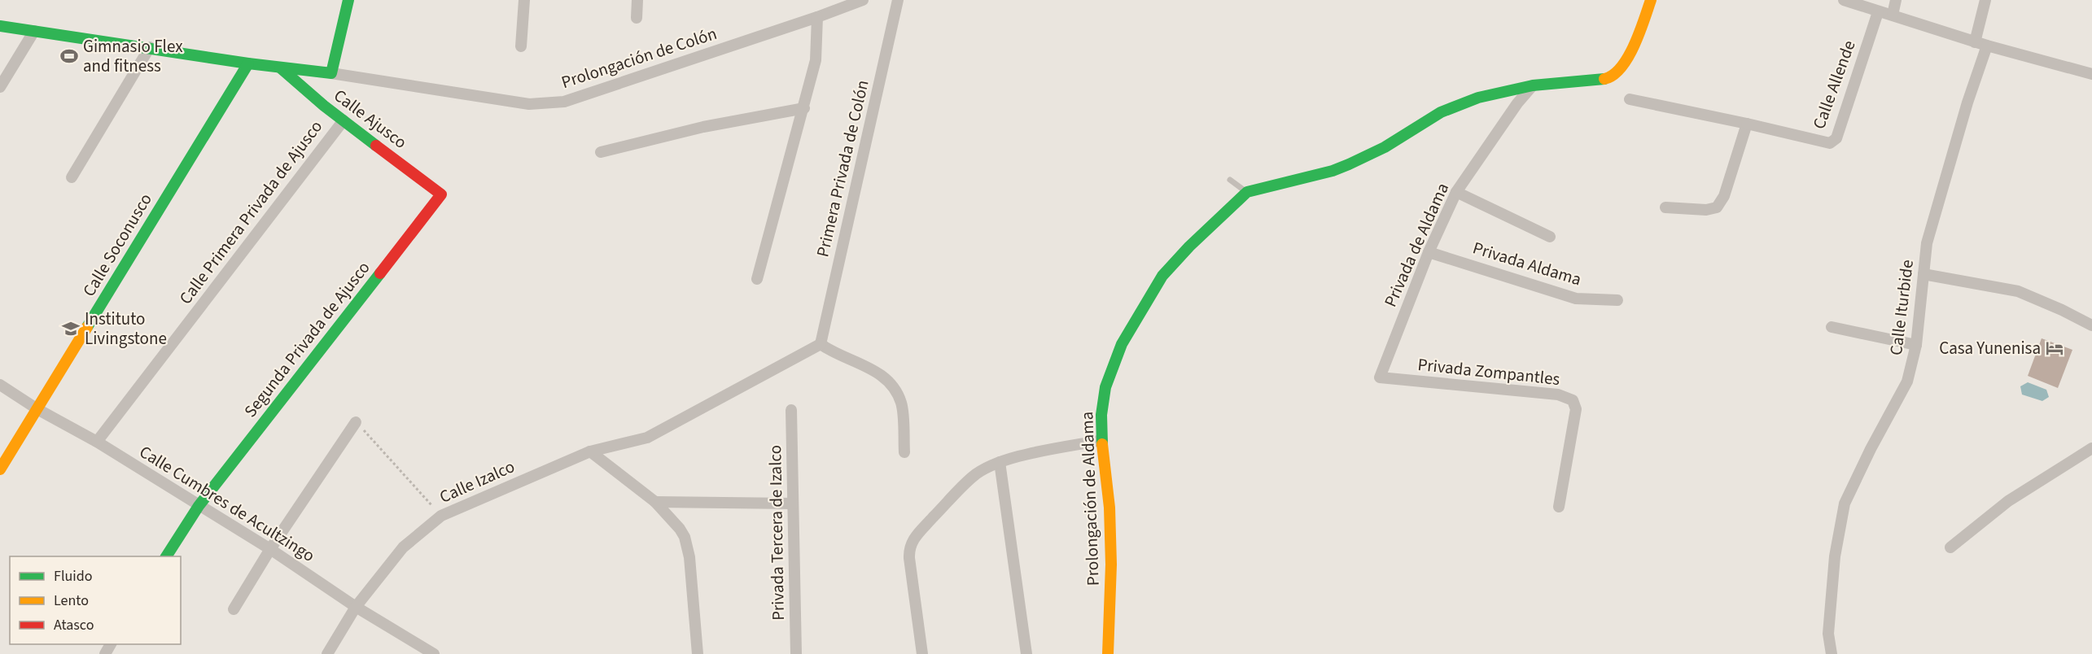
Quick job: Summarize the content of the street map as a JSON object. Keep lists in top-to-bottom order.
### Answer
{
  "streets": {
    "street": [
      "Prolongación de Colón",
      "Calle Allende",
      "Calle Ajusco",
      "Primera Privada de Colón",
      "Calle Primera Privada de Ajusco",
      "Calle Soconusco",
      "Privada de Aldama",
      "Privada Aldama",
      "Calle Iturbide",
      "Segunda Privada de Ajusco",
      "Privada Zompantles",
      "Calle Izalco",
      "Prolongación de Aldama",
      "Calle Cumbres de Acultzingo",
      "Privada Tercera de Izalco"
    ]
  },
  "crossings": [
    ["Prolongación de Colón", "Calle Ajusco"],
    ["Calle Ajusco", "Calle Primera Privada de Ajusco"],
    ["Calle Ajusco", "Calle Soconusco"],
    ["Calle Ajusco", "Segunda Privada de Ajusco"],
    ["Primera Privada de Colón", "Calle Izalco"],
    ["Calle Primera Privada de Ajusco", "Calle Cumbres de Acultzingo"],
    ["Calle Soconusco", "Calle Cumbres de Acultzingo"],
    ["Privada de Aldama", "Privada Aldama"],
    ["Privada de Aldama", "Privada Zompantles"],
    ["Privada de Aldama", "Prolongación de Aldama"],
    ["Segunda Privada de Ajusco", "Calle Cumbres de Acultzingo"],
    ["Calle Izalco", "Calle Cumbres de Acultzingo"]
  ],
  "places": {
    "sports": ["Gimnasio Flex and fitness"],
    "school or university": ["Instituto Livingstone"],
    "hotel": ["Casa Yunenisa"]
  },
  "legend": ["Fluido", "Lento", "Atasco"]
}
